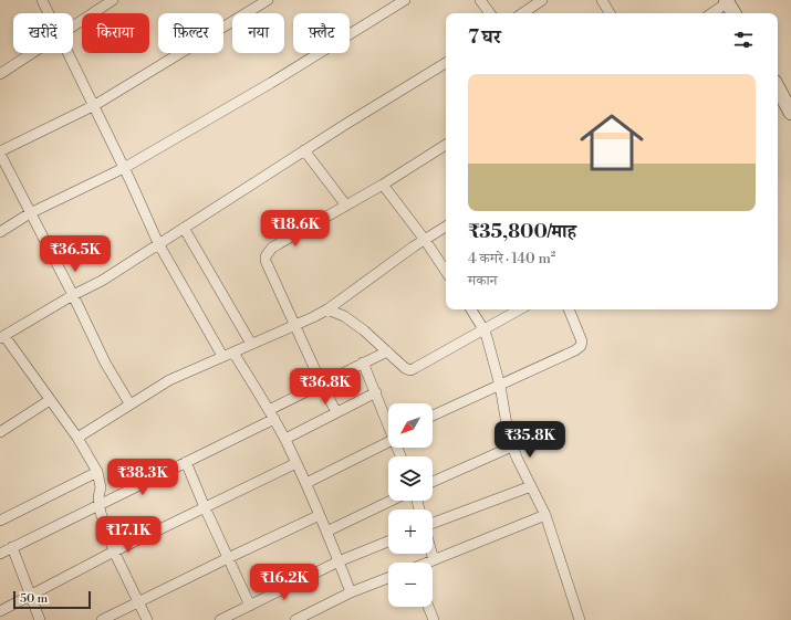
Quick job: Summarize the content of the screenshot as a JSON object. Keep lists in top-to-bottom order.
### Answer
{
  "scale_bar": "50 m",
  "north": "bottom left",
  "page": {
    "chip": [
      "खरीदें",
      "किराया",
      "फ़िल्टर",
      "नया",
      "फ़्लैट"
    ],
    "heading": "7 घर",
    "list": [
      {
        "name": "₹35,800/माह",
        "note": "4 कमरे · 140 m² · मकान"
      }
    ],
    "price": [
      "₹18.6K",
      "₹36.5K",
      "₹36.8K",
      "₹35.8K",
      "₹38.3K",
      "₹17.1K",
      "₹16.2K"
    ],
    "map_buttons": ["+", "−"],
    "scale": "50 m"
  }
}
